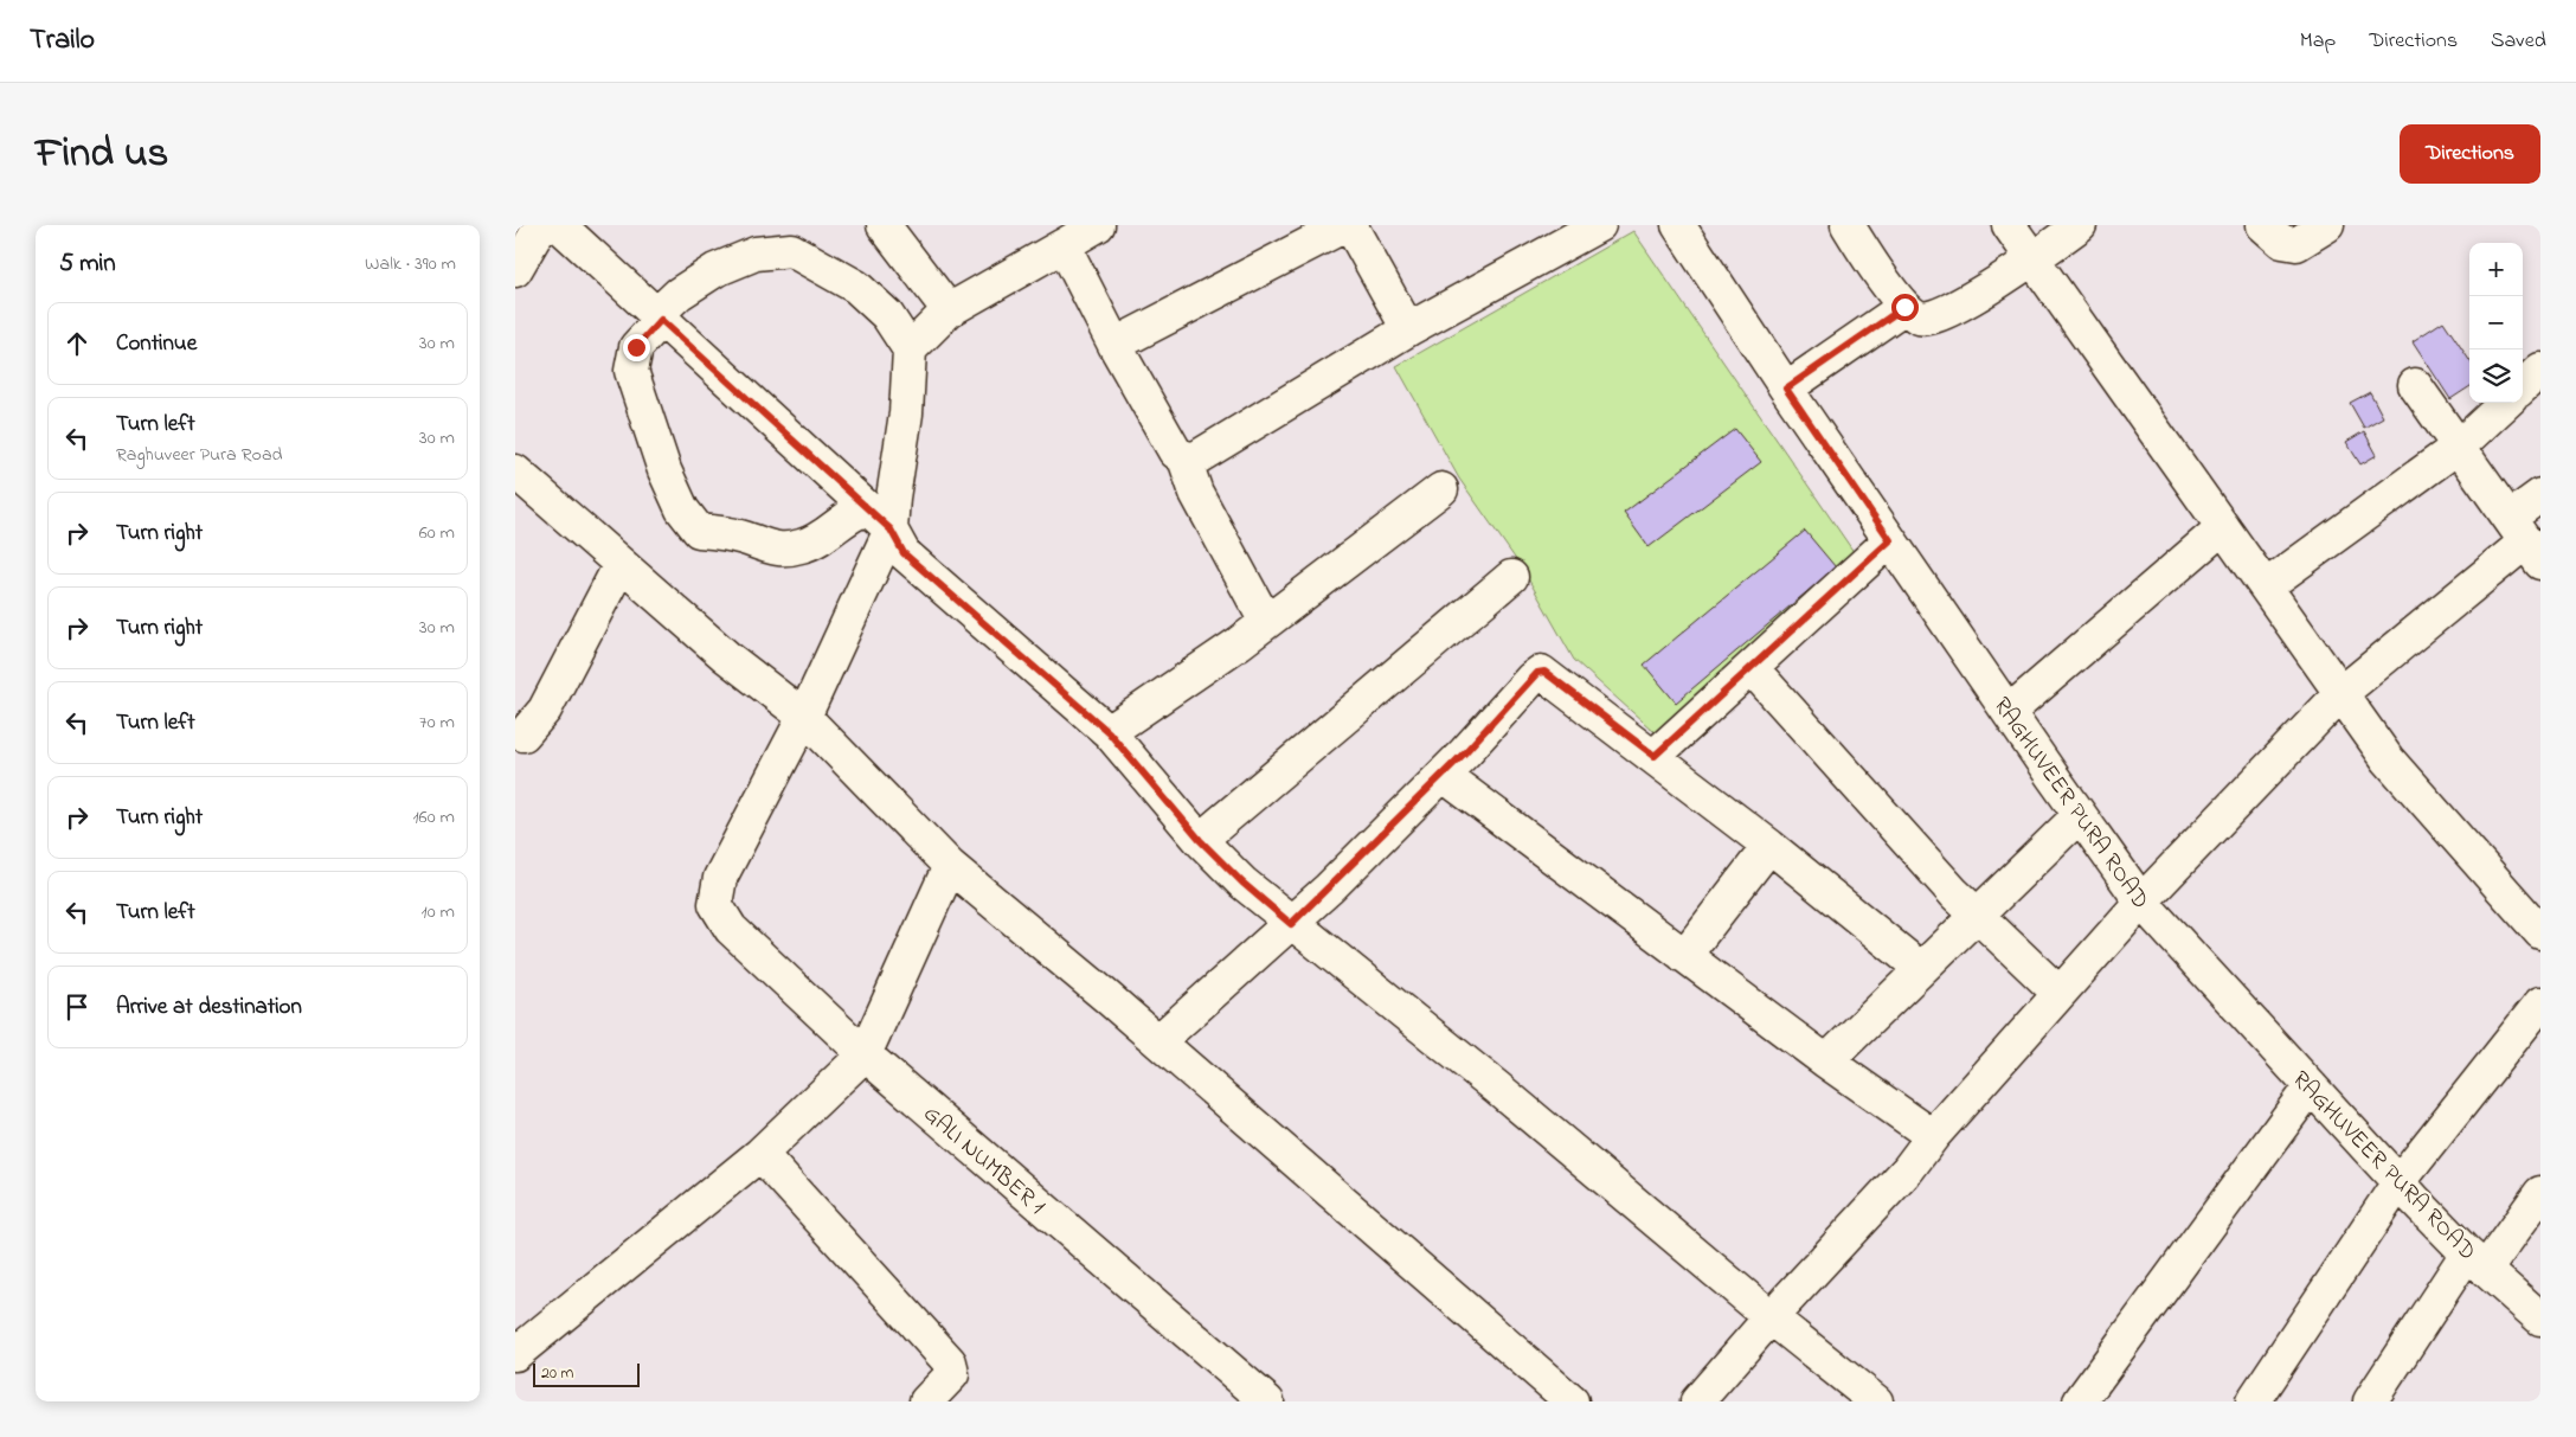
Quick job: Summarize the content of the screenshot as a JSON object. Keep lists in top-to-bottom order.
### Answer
{
  "streets": {
    "street": ["RAGHUVEER PURA ROAD", "GALI NUMBER 1"]
  },
  "scale_bar": "20 m",
  "page": {
    "header": "Trailo",
    "nav": ["Map", "Directions", "Saved"],
    "title": "Find us",
    "buttons": "Directions",
    "heading": ["5 min", "Walk · 390 m"],
    "map_buttons": ["+", "−"],
    "list": [
      ["Continue", "30 m"],
      ["Turn left", "Raghuveer Pura Road", "30 m"],
      ["Turn right", "60 m"],
      ["Turn right", "30 m"],
      ["Turn left", "70 m"],
      ["Turn right", "160 m"],
      ["Turn left", "10 m"],
      "Arrive at destination"
    ],
    "scale": "20 m"
  }
}
